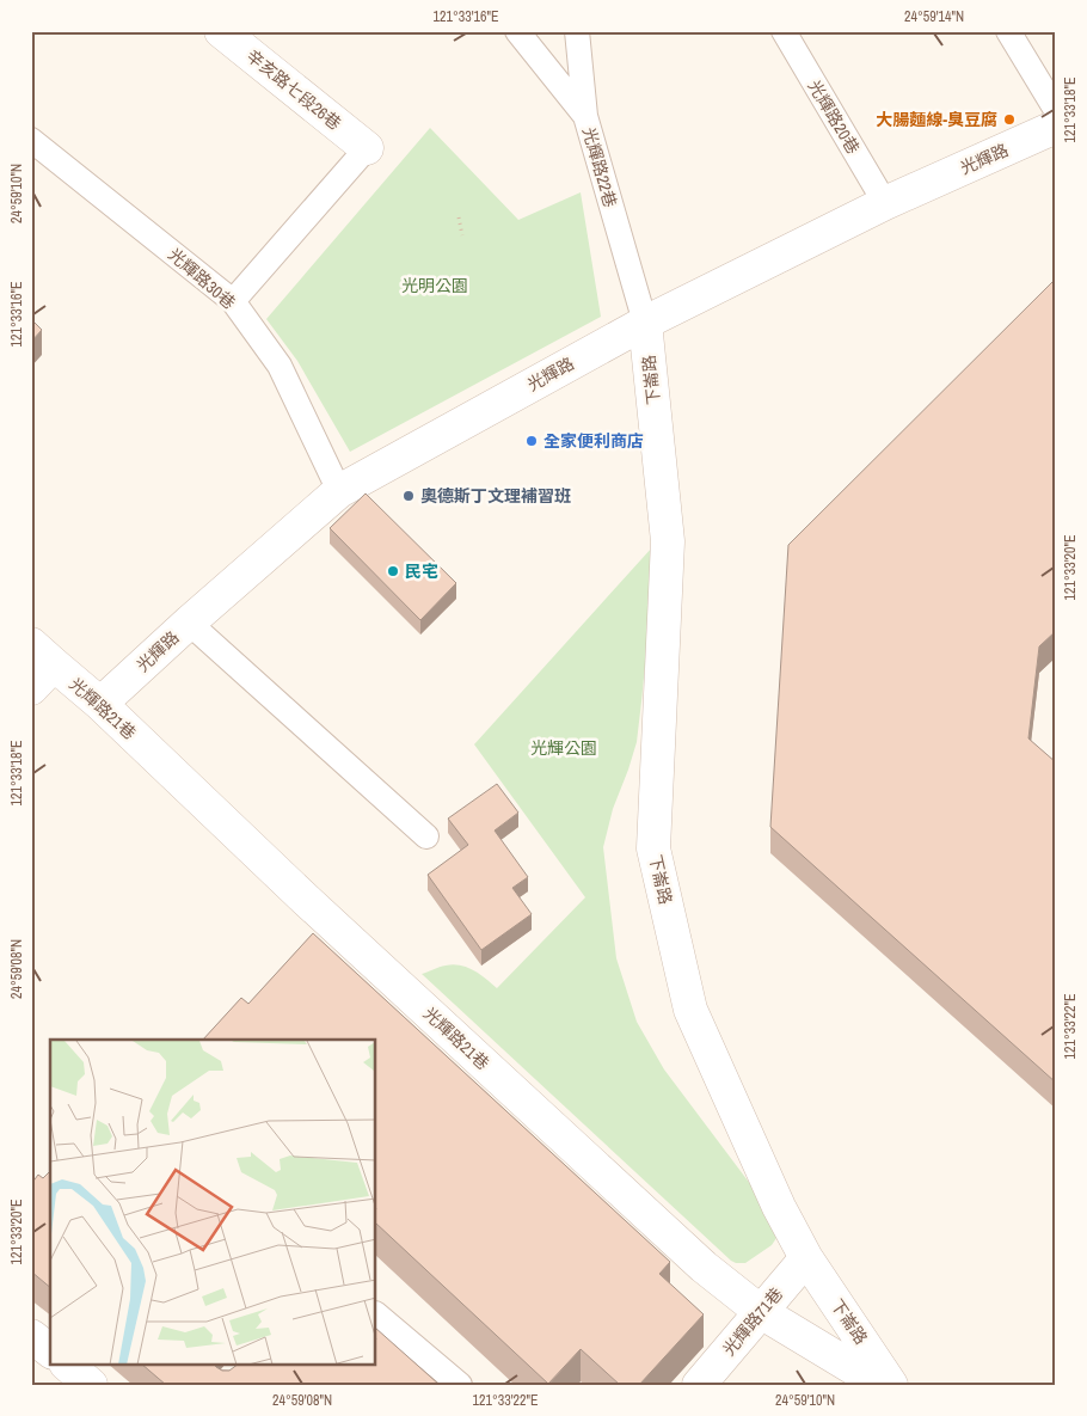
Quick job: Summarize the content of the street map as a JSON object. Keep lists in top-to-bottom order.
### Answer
{
  "streets": {
    "street": [
      "辛亥路七段26巷",
      "光輝路",
      "下崙路",
      "光輝路21巷",
      "光輝路71巷"
    ],
    "lane": ["光輝路20巷", "光輝路22巷", "光輝路30巷"]
  },
  "crossings": [
    ["光輝路20巷", "光輝路"],
    ["光輝路", "光輝路22巷"],
    ["光輝路", "光輝路30巷"],
    ["光輝路", "下崙路"],
    ["光輝路", "光輝路21巷"],
    ["光輝路22巷", "下崙路"],
    ["下崙路", "光輝路71巷"],
    ["光輝路21巷", "光輝路71巷"]
  ],
  "parks": ["光明公園", "光輝公園"],
  "places": [
    "大腸麵線-臭豆腐",
    "全家便利商店",
    "奧德斯丁文理補習班",
    "民宅"
  ],
  "coordinates": [
    "121°33'16\"E",
    "24°59'14\"N",
    "121°33'18\"E",
    "24°59'10\"N",
    "121°33'20\"E",
    "24°59'08\"N",
    "121°33'22\"E"
  ]
}
